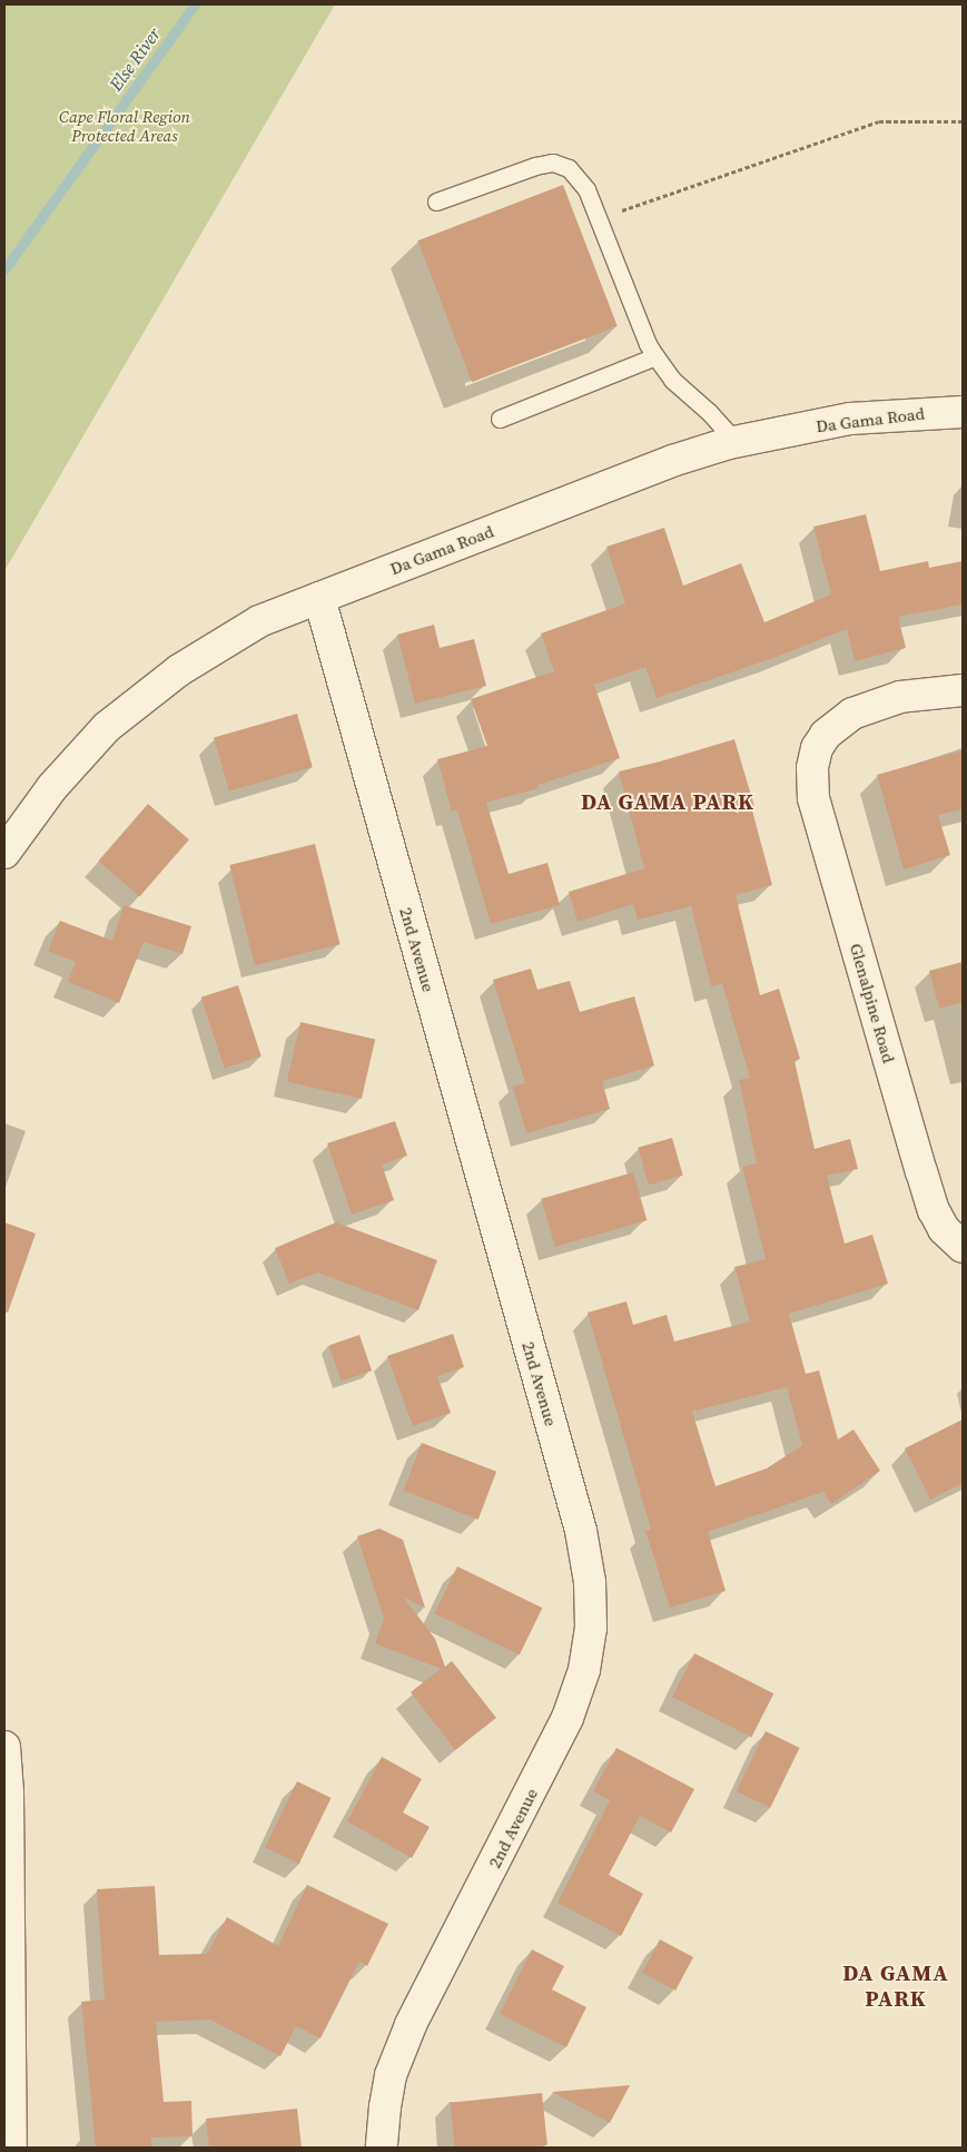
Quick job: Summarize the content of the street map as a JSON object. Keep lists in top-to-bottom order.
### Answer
{
  "streets": {
    "street": ["Da Gama Road", "2nd Avenue", "Glenalpine Road"]
  },
  "crossings": [
    ["Da Gama Road", "2nd Avenue"]
  ],
  "districts": ["DA GAMA PARK", "DA GAMA PARK"],
  "water": ["Else River"],
  "parks": ["Cape Floral Region Protected Areas"]
}
